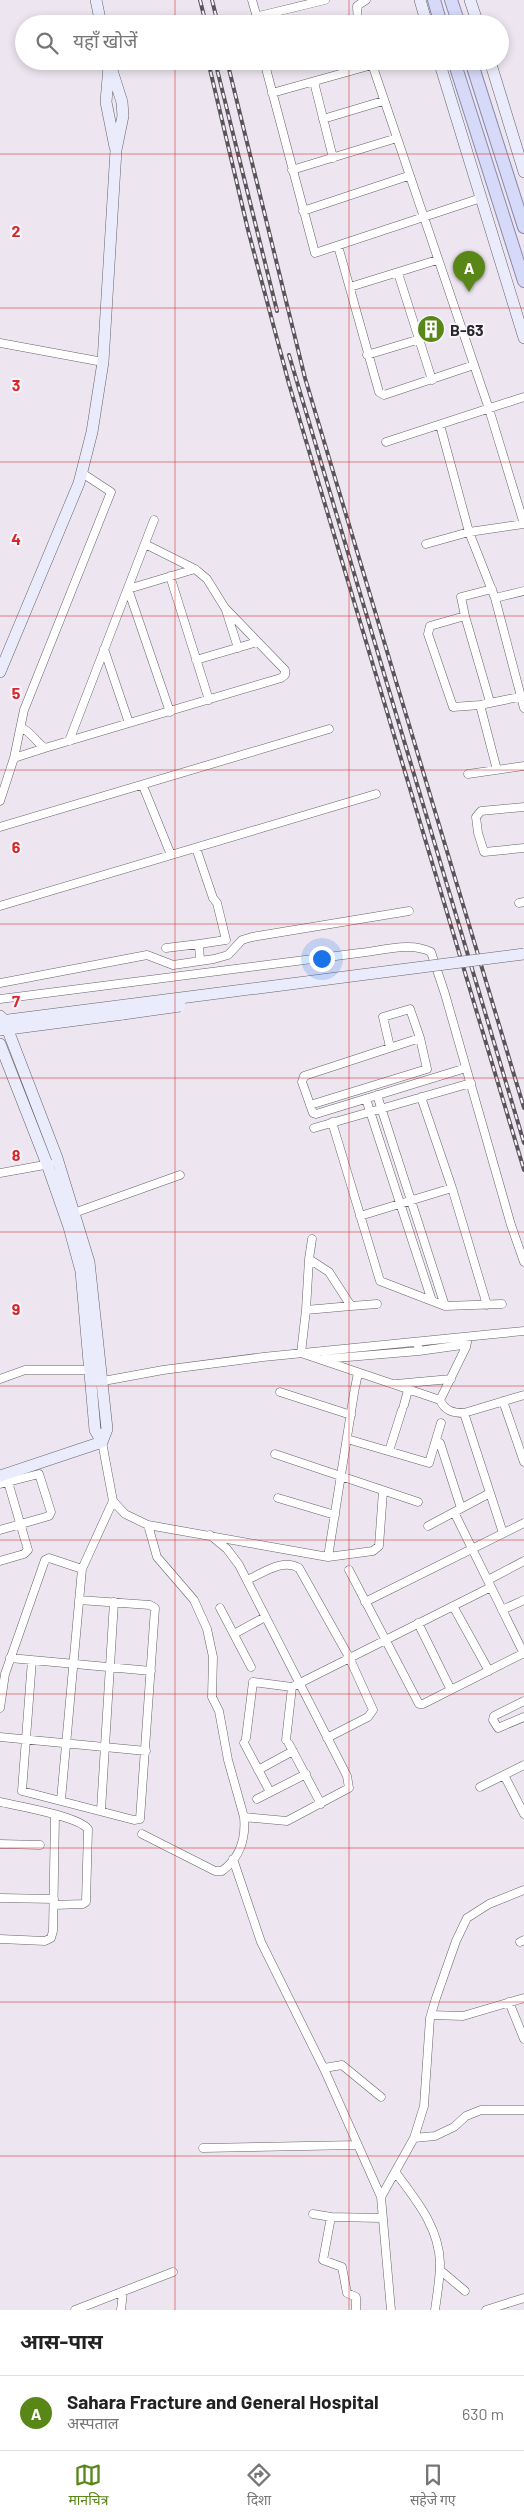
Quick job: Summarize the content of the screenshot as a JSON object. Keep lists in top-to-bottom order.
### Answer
{
  "places": {
    "building": ["B-63"]
  },
  "page": {
    "search": "यहाँ खोजें",
    "pins": "A",
    "heading": "आस-पास",
    "list": [
      {
        "mark": "A",
        "name": "Sahara Fracture and General Hospital",
        "note": "अस्पताल",
        "value": "630 m"
      }
    ],
    "nav": ["मानचित्र", "दिशा", "सहेजे गए"]
  },
  "grid": {
    "rows": [
      "2",
      "3",
      "4",
      "5",
      "6",
      "7",
      "8",
      "9"
    ]
  }
}
